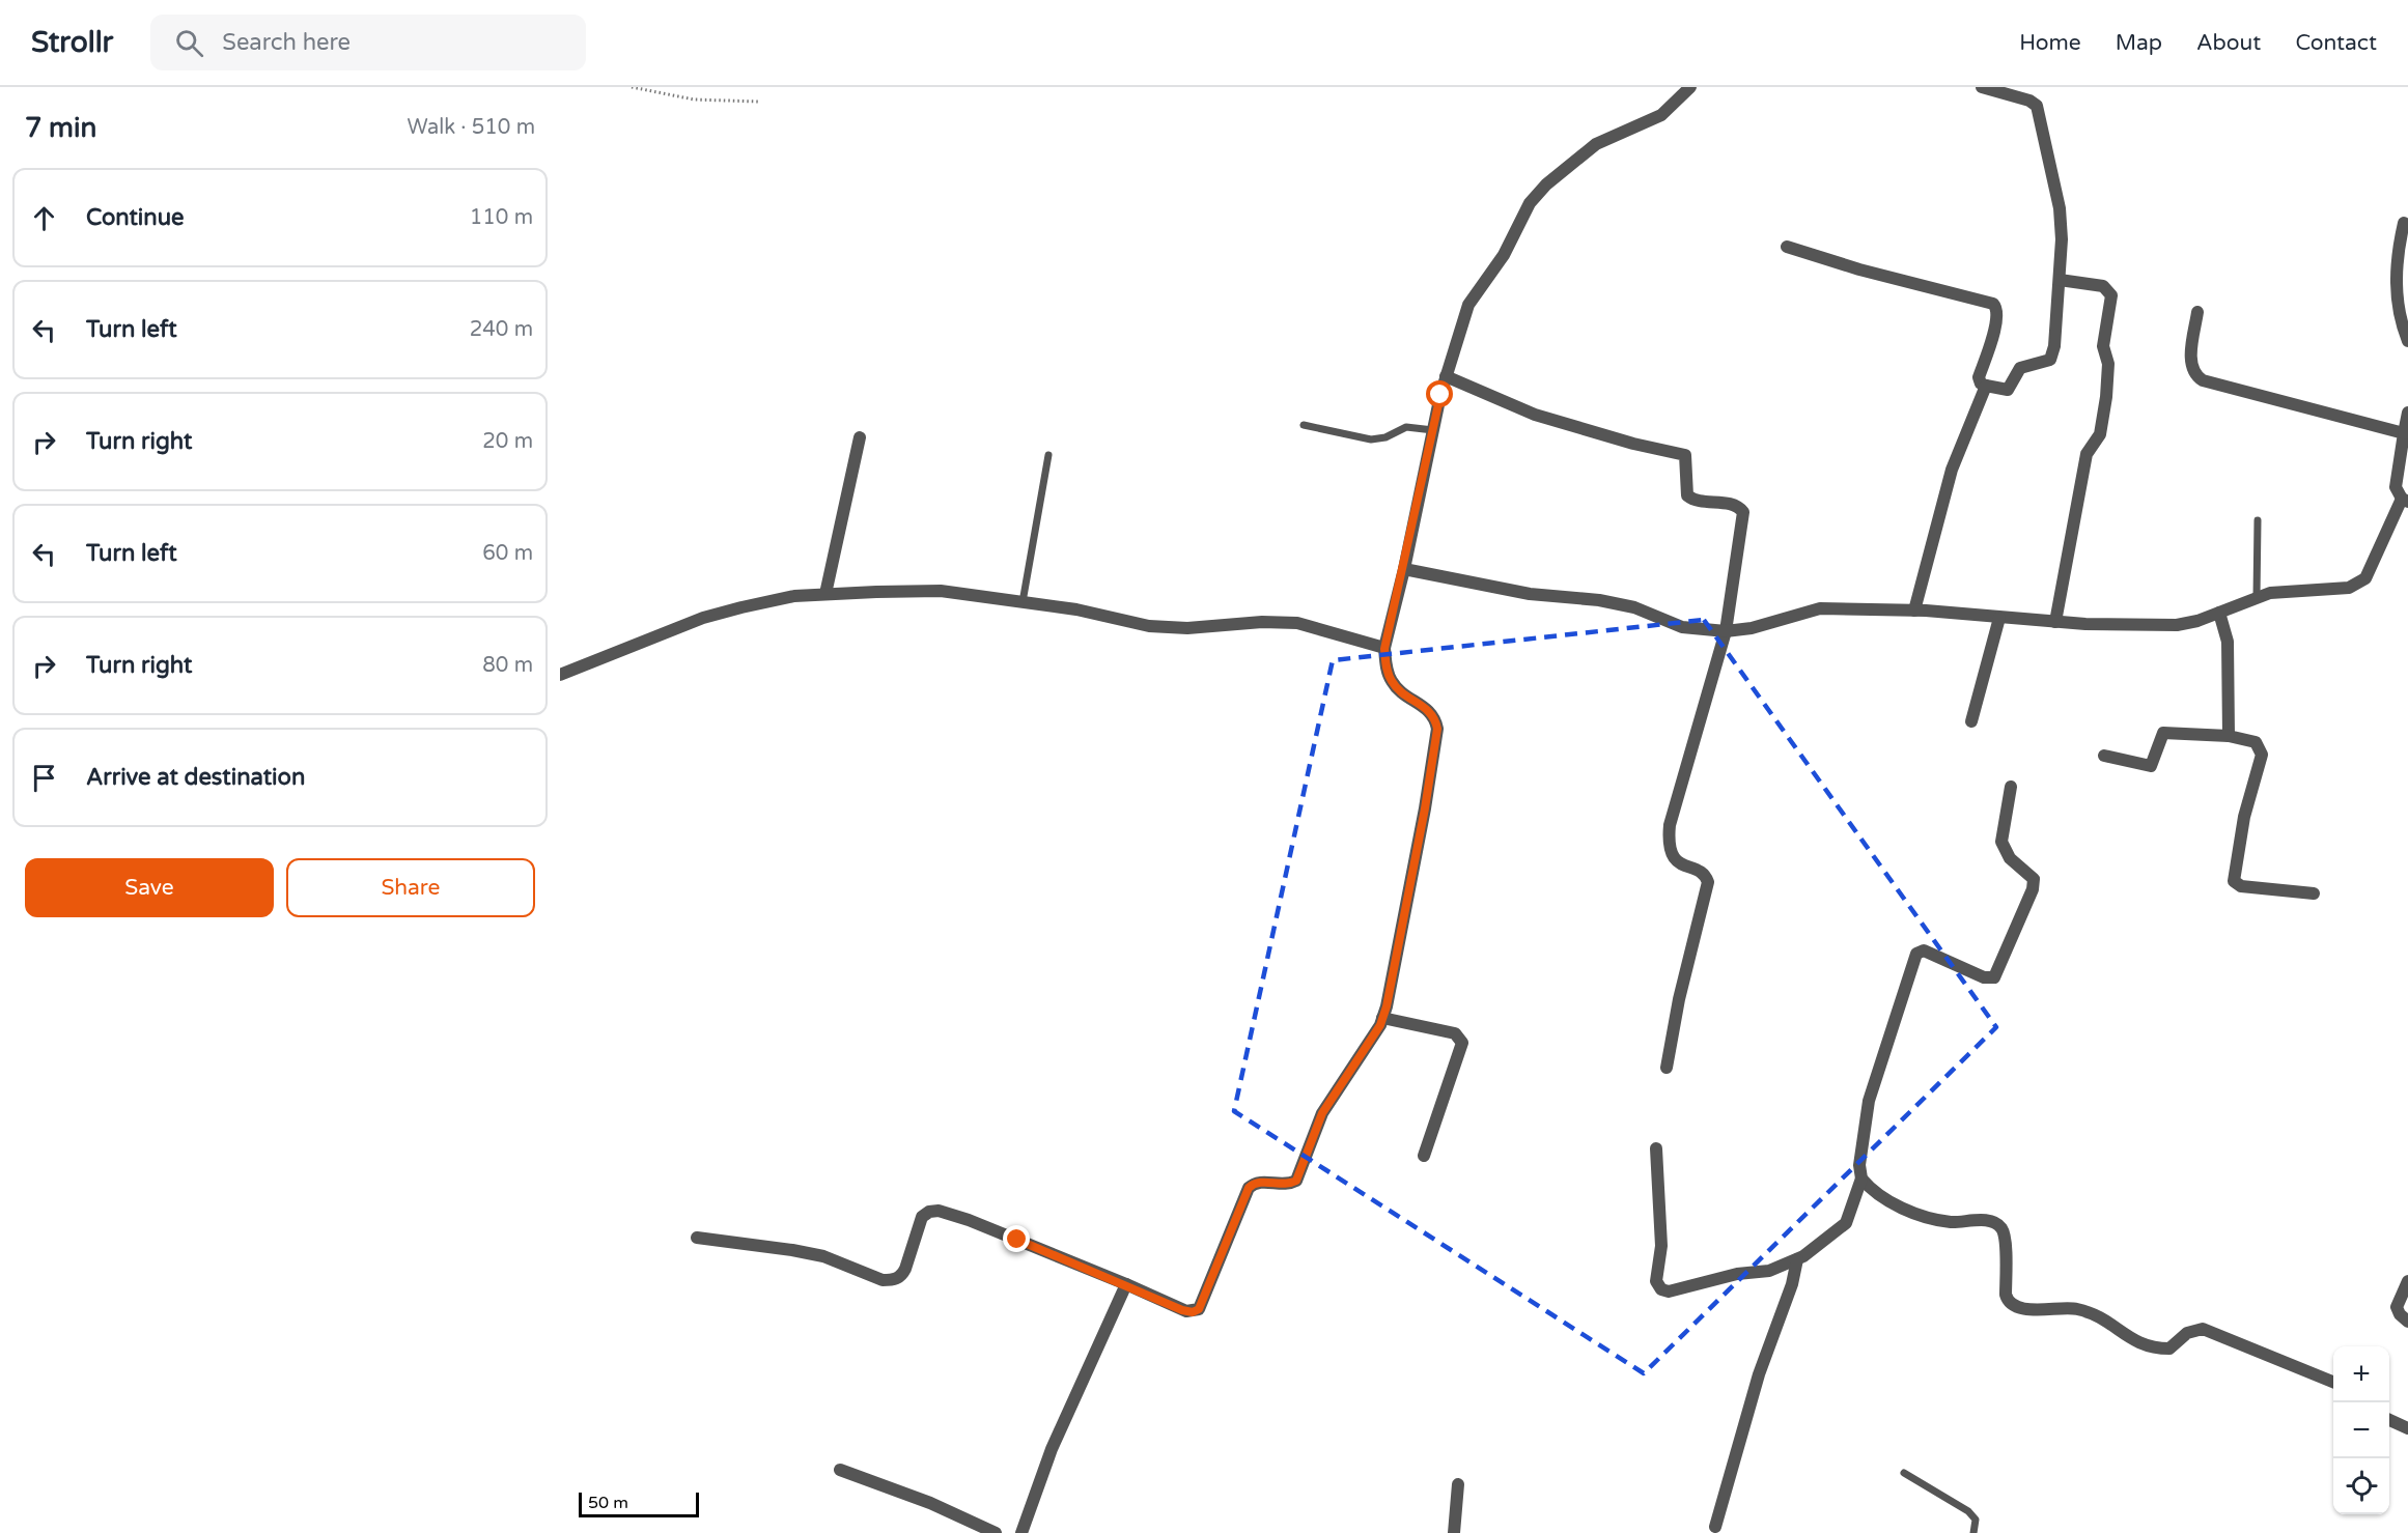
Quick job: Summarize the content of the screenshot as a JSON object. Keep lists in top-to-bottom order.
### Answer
{
  "scale_bar": "50 m",
  "page": {
    "header": "Strollr",
    "search": "Search here",
    "nav": [
      "Home",
      "Map",
      "About",
      "Contact"
    ],
    "heading": ["7 min", "Walk · 510 m"],
    "list": [
      ["Continue", "110 m"],
      ["Turn left", "240 m"],
      ["Turn right", "20 m"],
      ["Turn left", "60 m"],
      ["Turn right", "80 m"],
      "Arrive at destination"
    ],
    "buttons": ["Save", "Share"],
    "map_buttons": ["+", "−"],
    "scale": "50 m"
  }
}
